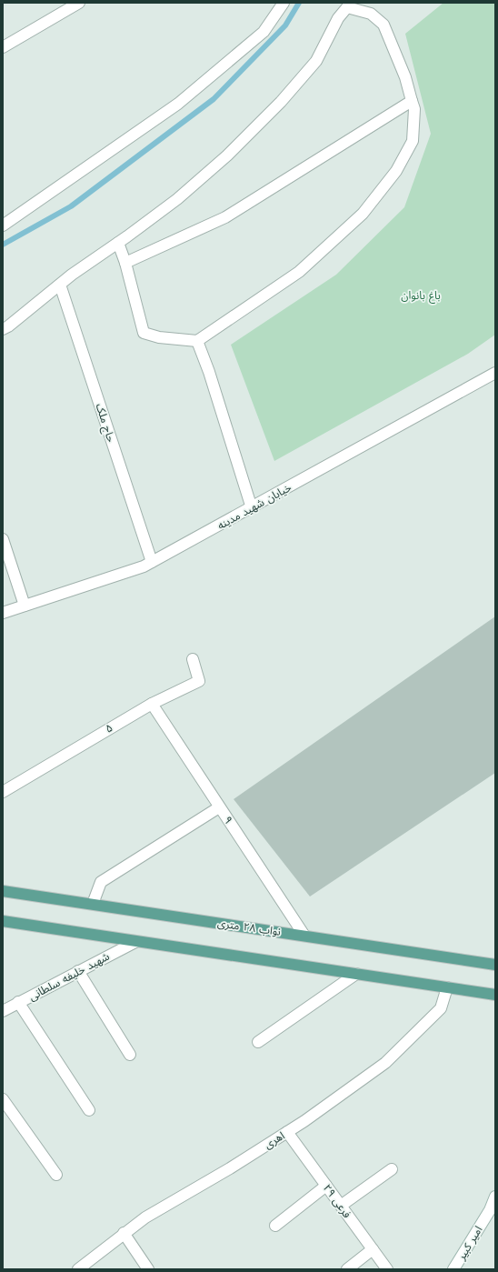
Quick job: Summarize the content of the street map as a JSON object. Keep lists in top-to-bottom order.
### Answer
{
  "streets": {
    "main road": ["نواب ۲۸ متری"],
    "street": [
      "حاج ملک",
      "خیابان شهید مدینه",
      "۵",
      "۹",
      "شهید خلیفه سلطانی",
      "اهری",
      "فرعی ۲۹",
      "امیر کبیر"
    ]
  },
  "crossings": [
    ["حاج ملک", "خیابان شهید مدینه"],
    ["۵", "۹"],
    ["۹", "نواب ۲۸ متری"],
    ["اهری", "فرعی ۲۹"]
  ],
  "parks": ["باغ بانوان"]
}
